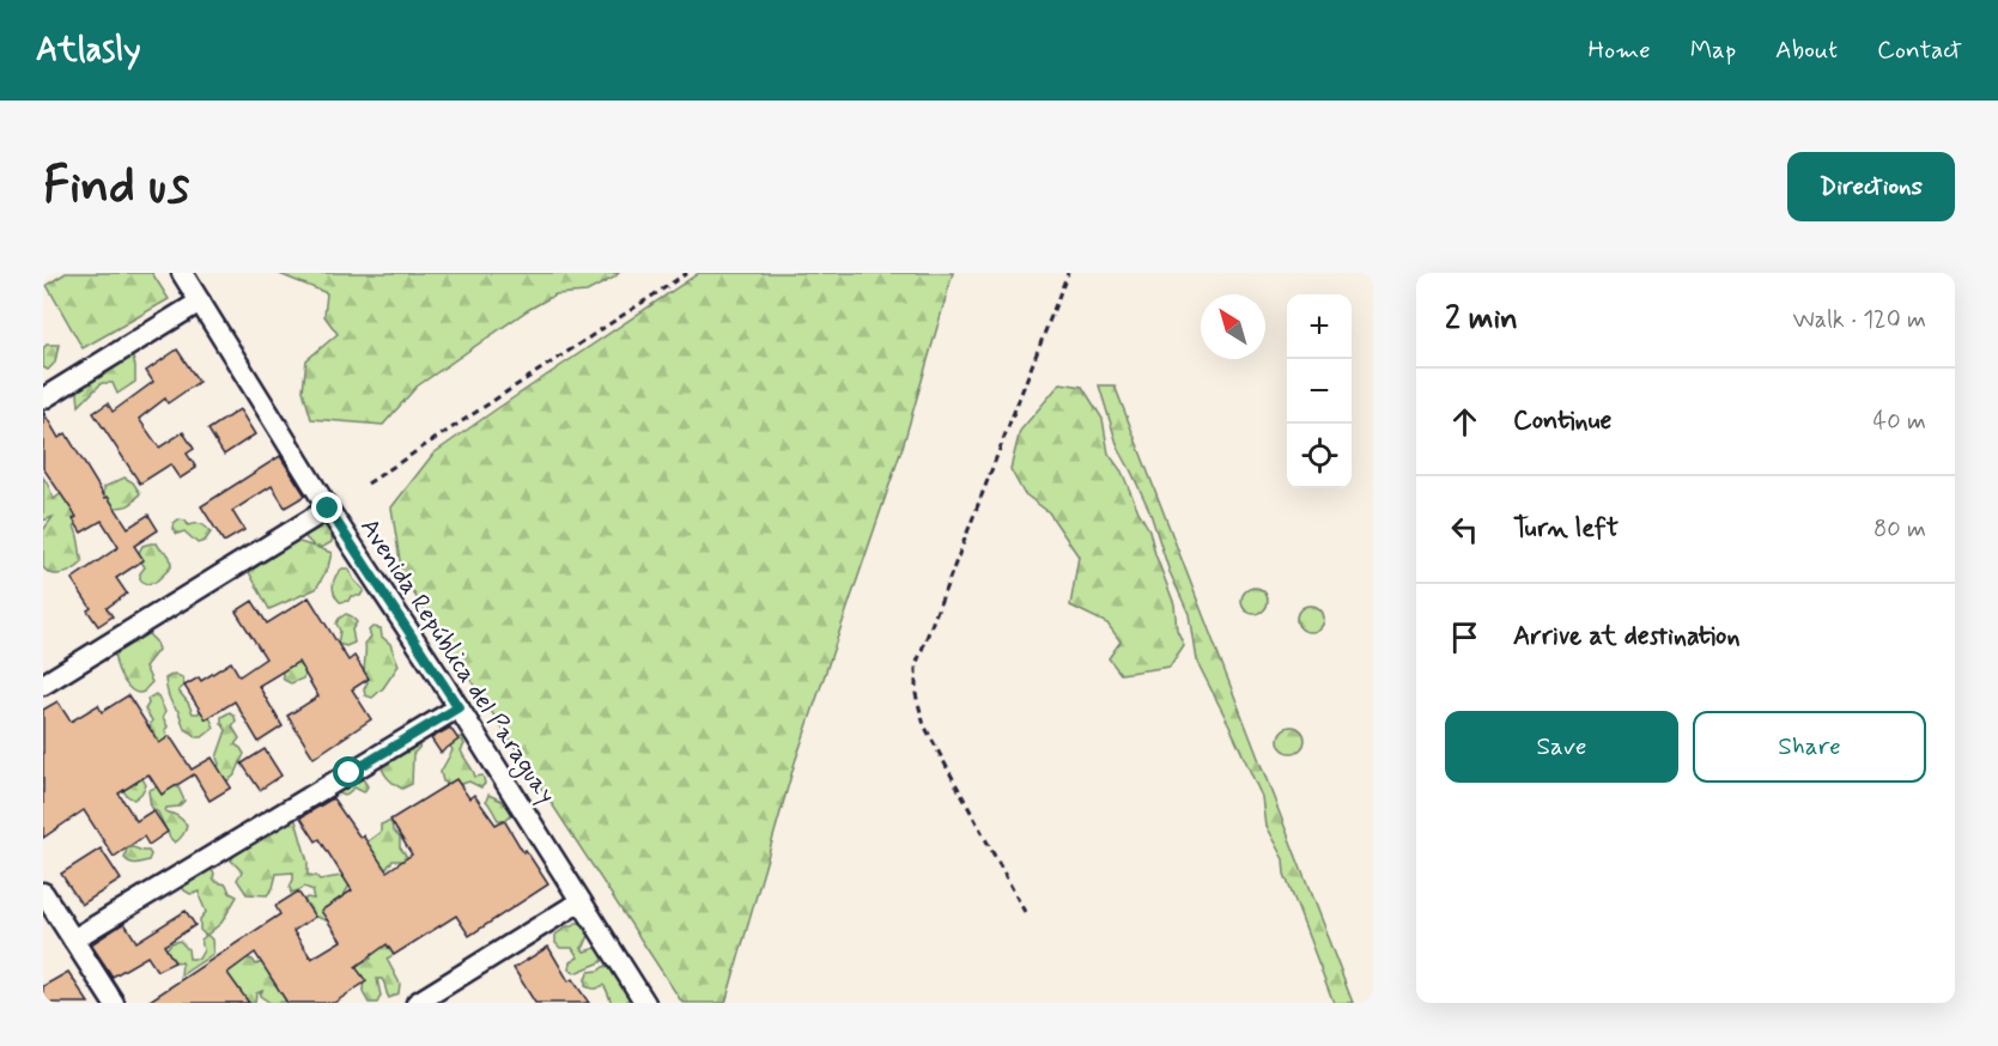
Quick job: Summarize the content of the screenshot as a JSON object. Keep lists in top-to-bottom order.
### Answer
{
  "streets": {
    "street": ["Avenida República del Paraguay"]
  },
  "north": "top left",
  "page": {
    "header": "Atlasly",
    "nav": [
      "Home",
      "Map",
      "About",
      "Contact"
    ],
    "buttons": [
      "Directions",
      ["Save", "Share"]
    ],
    "title": "Find us",
    "heading": ["2 min", "Walk · 120 m"],
    "map_buttons": ["+", "−"],
    "list": [
      ["Continue", "40 m"],
      ["Turn left", "80 m"],
      "Arrive at destination"
    ]
  }
}
